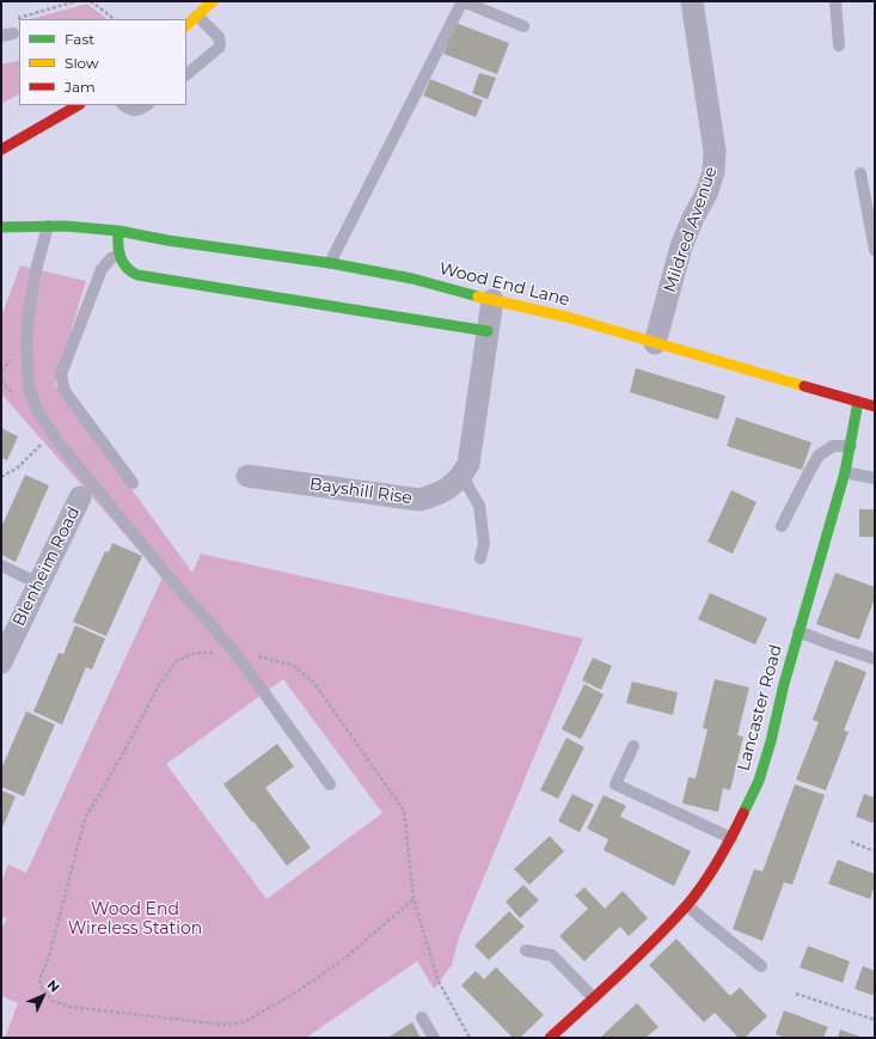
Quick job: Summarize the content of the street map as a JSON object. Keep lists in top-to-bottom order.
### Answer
{
  "streets": {
    "street": [
      "Mildred Avenue",
      "Wood End Lane",
      "Bayshill Rise",
      "Blenheim Road",
      "Lancaster Road"
    ]
  },
  "crossings": [
    ["Mildred Avenue", "Wood End Lane"],
    ["Wood End Lane", "Bayshill Rise"],
    ["Wood End Lane", "Lancaster Road"]
  ],
  "parks": ["Wood End Wireless Station"],
  "legend": ["Fast", "Slow", "Jam"],
  "north": "top right"
}
